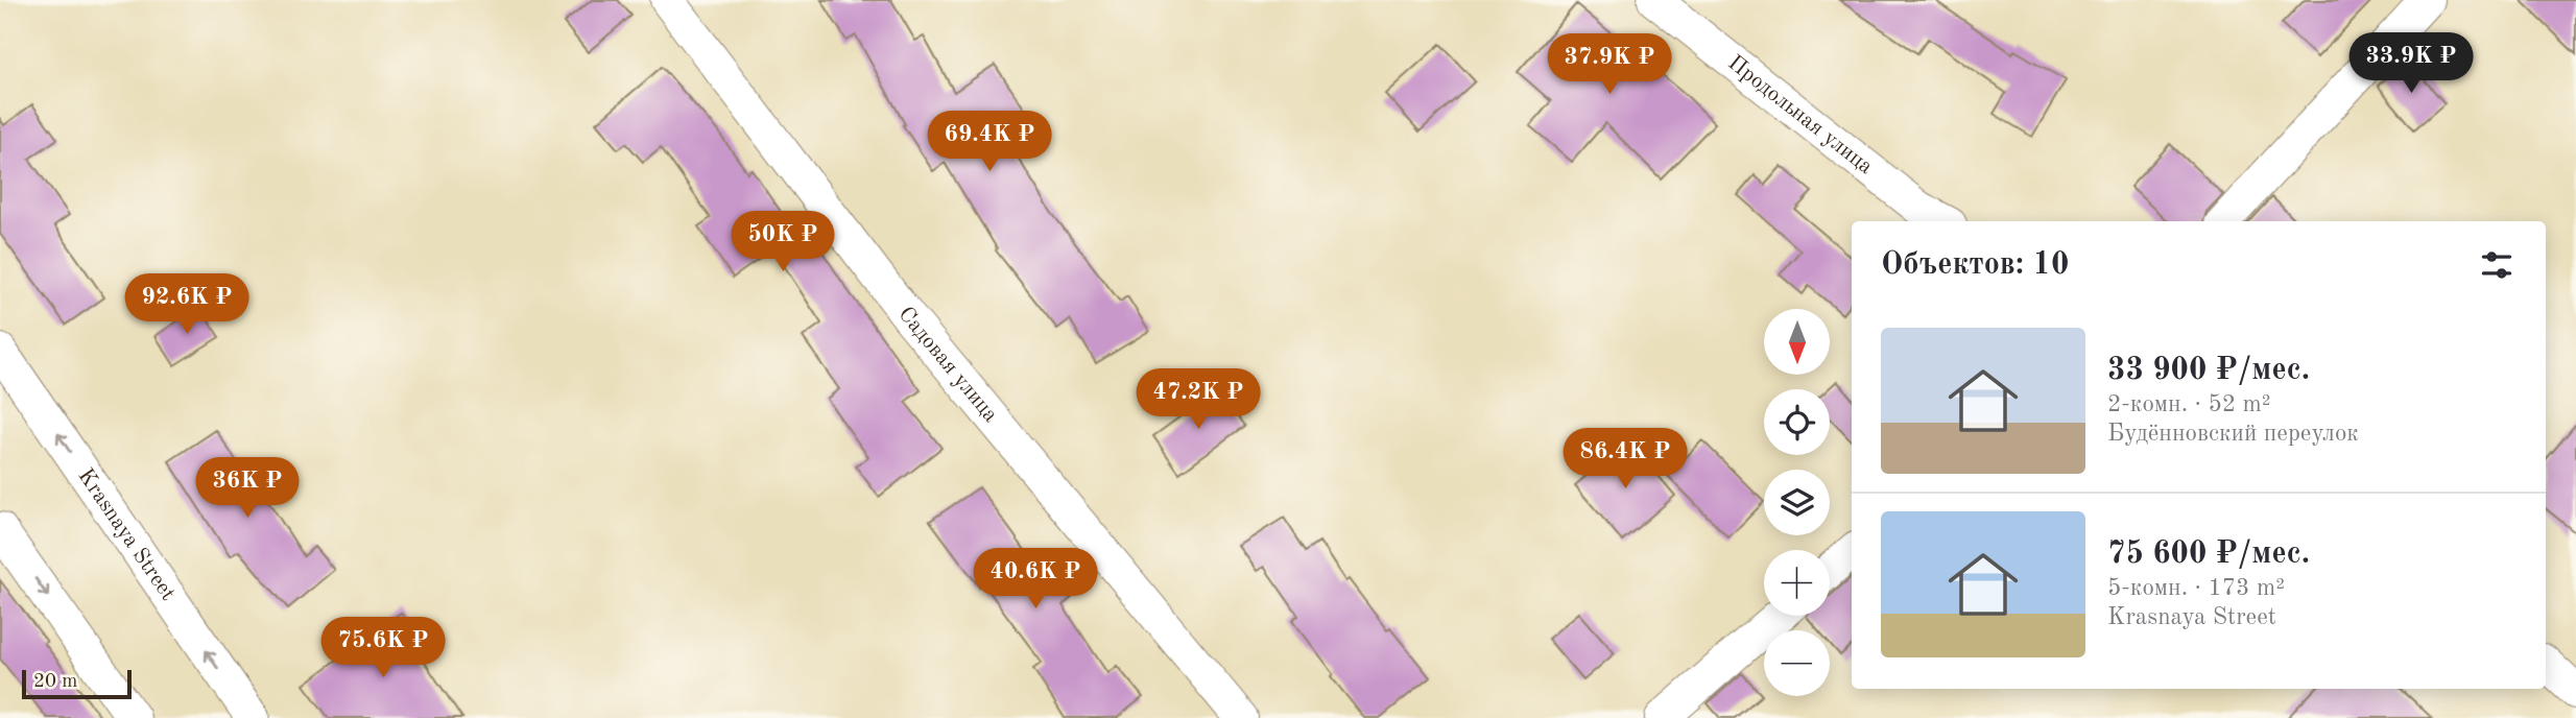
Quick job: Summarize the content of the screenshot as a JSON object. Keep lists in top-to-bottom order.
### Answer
{
  "streets": {
    "street": ["Продольная улица", "Садовая улица", "Krasnaya Street"]
  },
  "scale_bar": "20 m",
  "north": "bottom",
  "page": {
    "price": [
      "33.9K ₽",
      "37.9K ₽",
      "69.4K ₽",
      "50K ₽",
      "92.6K ₽",
      "47.2K ₽",
      "86.4K ₽",
      "36K ₽",
      "40.6K ₽",
      "75.6K ₽"
    ],
    "heading": "Объектов: 10",
    "map_buttons": ["+", "−"],
    "list": [
      {
        "name": "33 900 ₽/мес.",
        "note": "2-комн. · 52 m² · Будённовский переулок"
      },
      {
        "name": "75 600 ₽/мес.",
        "note": "5-комн. · 173 m² · Krasnaya Street"
      }
    ],
    "scale": "20 m"
  }
}
